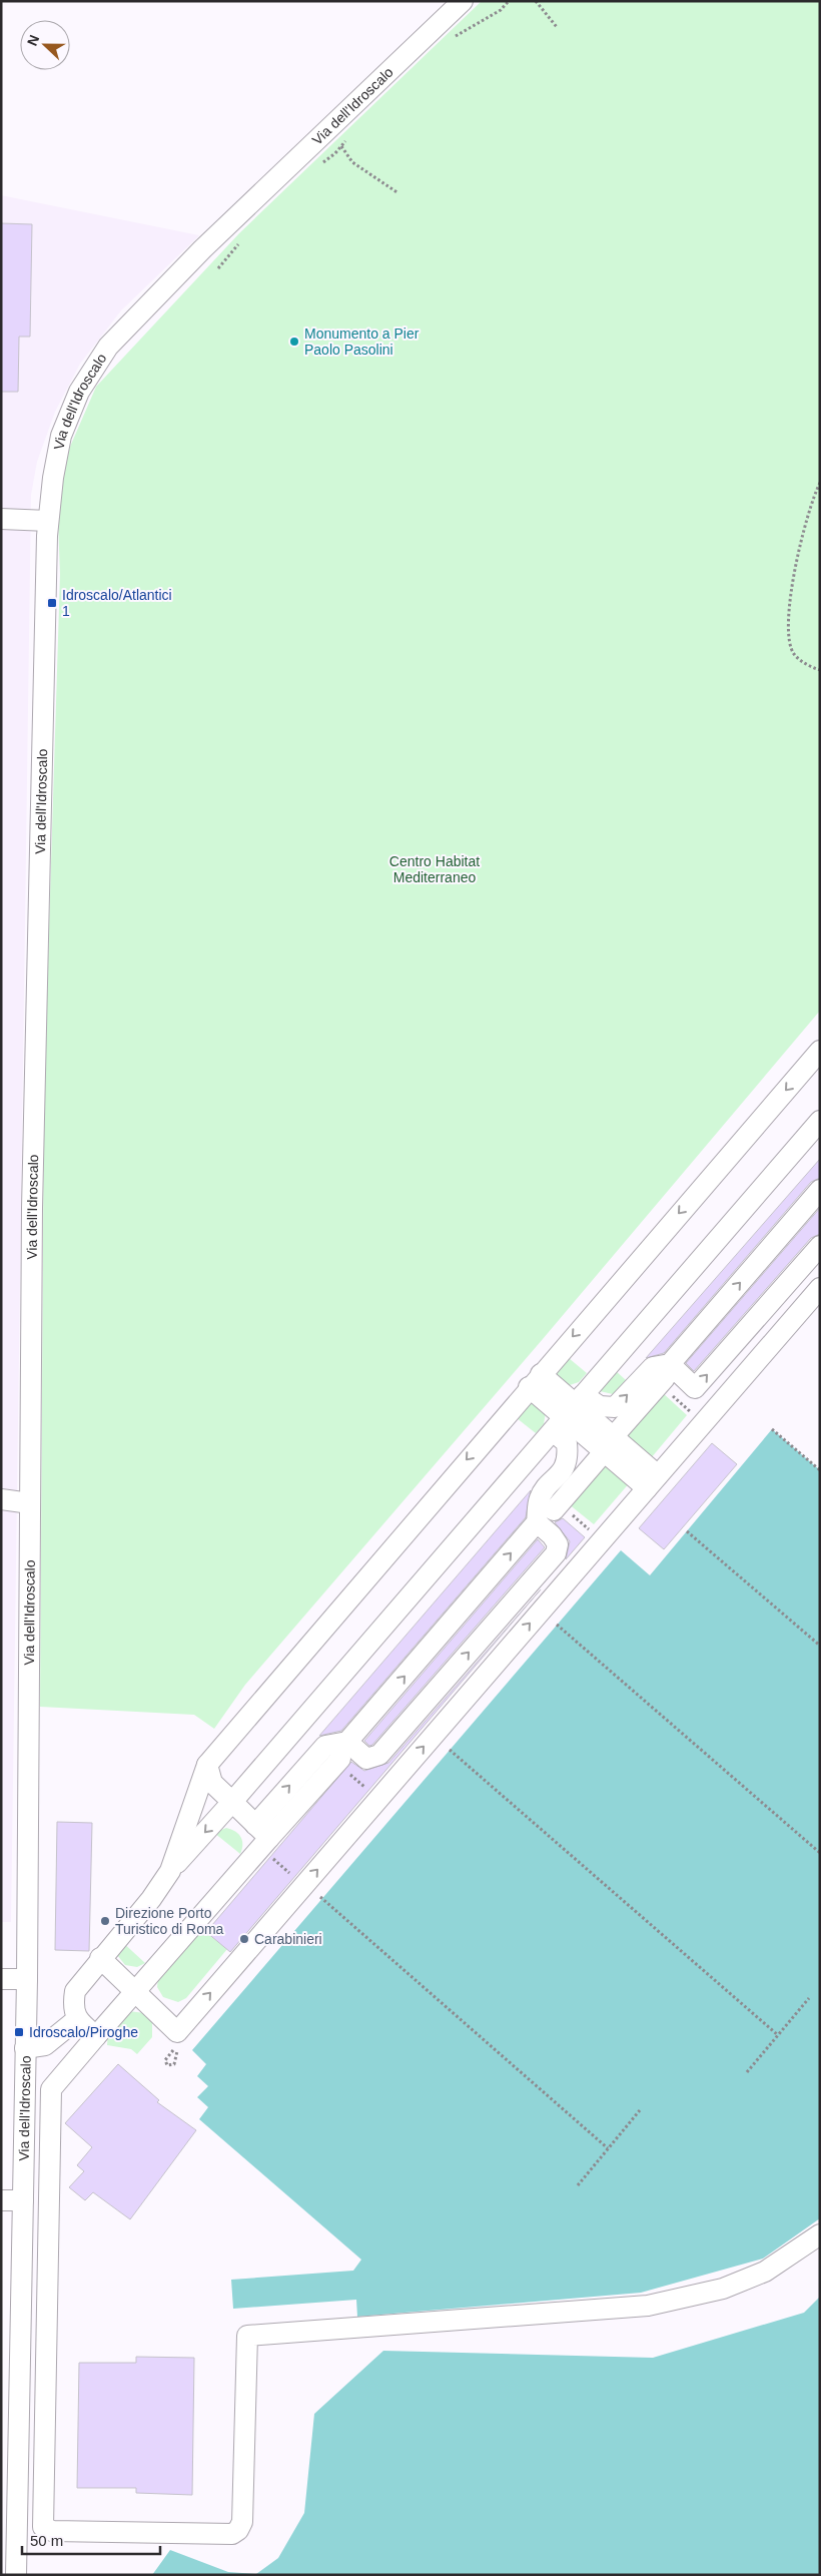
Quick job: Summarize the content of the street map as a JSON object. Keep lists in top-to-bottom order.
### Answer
{
  "streets": {
    "street": ["Via dell'Idroscalo"]
  },
  "parks": ["Centro Habitat Mediterraneo"],
  "places": {
    "other": ["Monumento a Pier Paolo Pasolini", "Direzione Porto Turistico di Roma", "Carabinieri"],
    "transit": ["Idroscalo/Atlantici 1", "Idroscalo/Piroghe"]
  },
  "scale_bar": "50 m",
  "north": "left"
}
